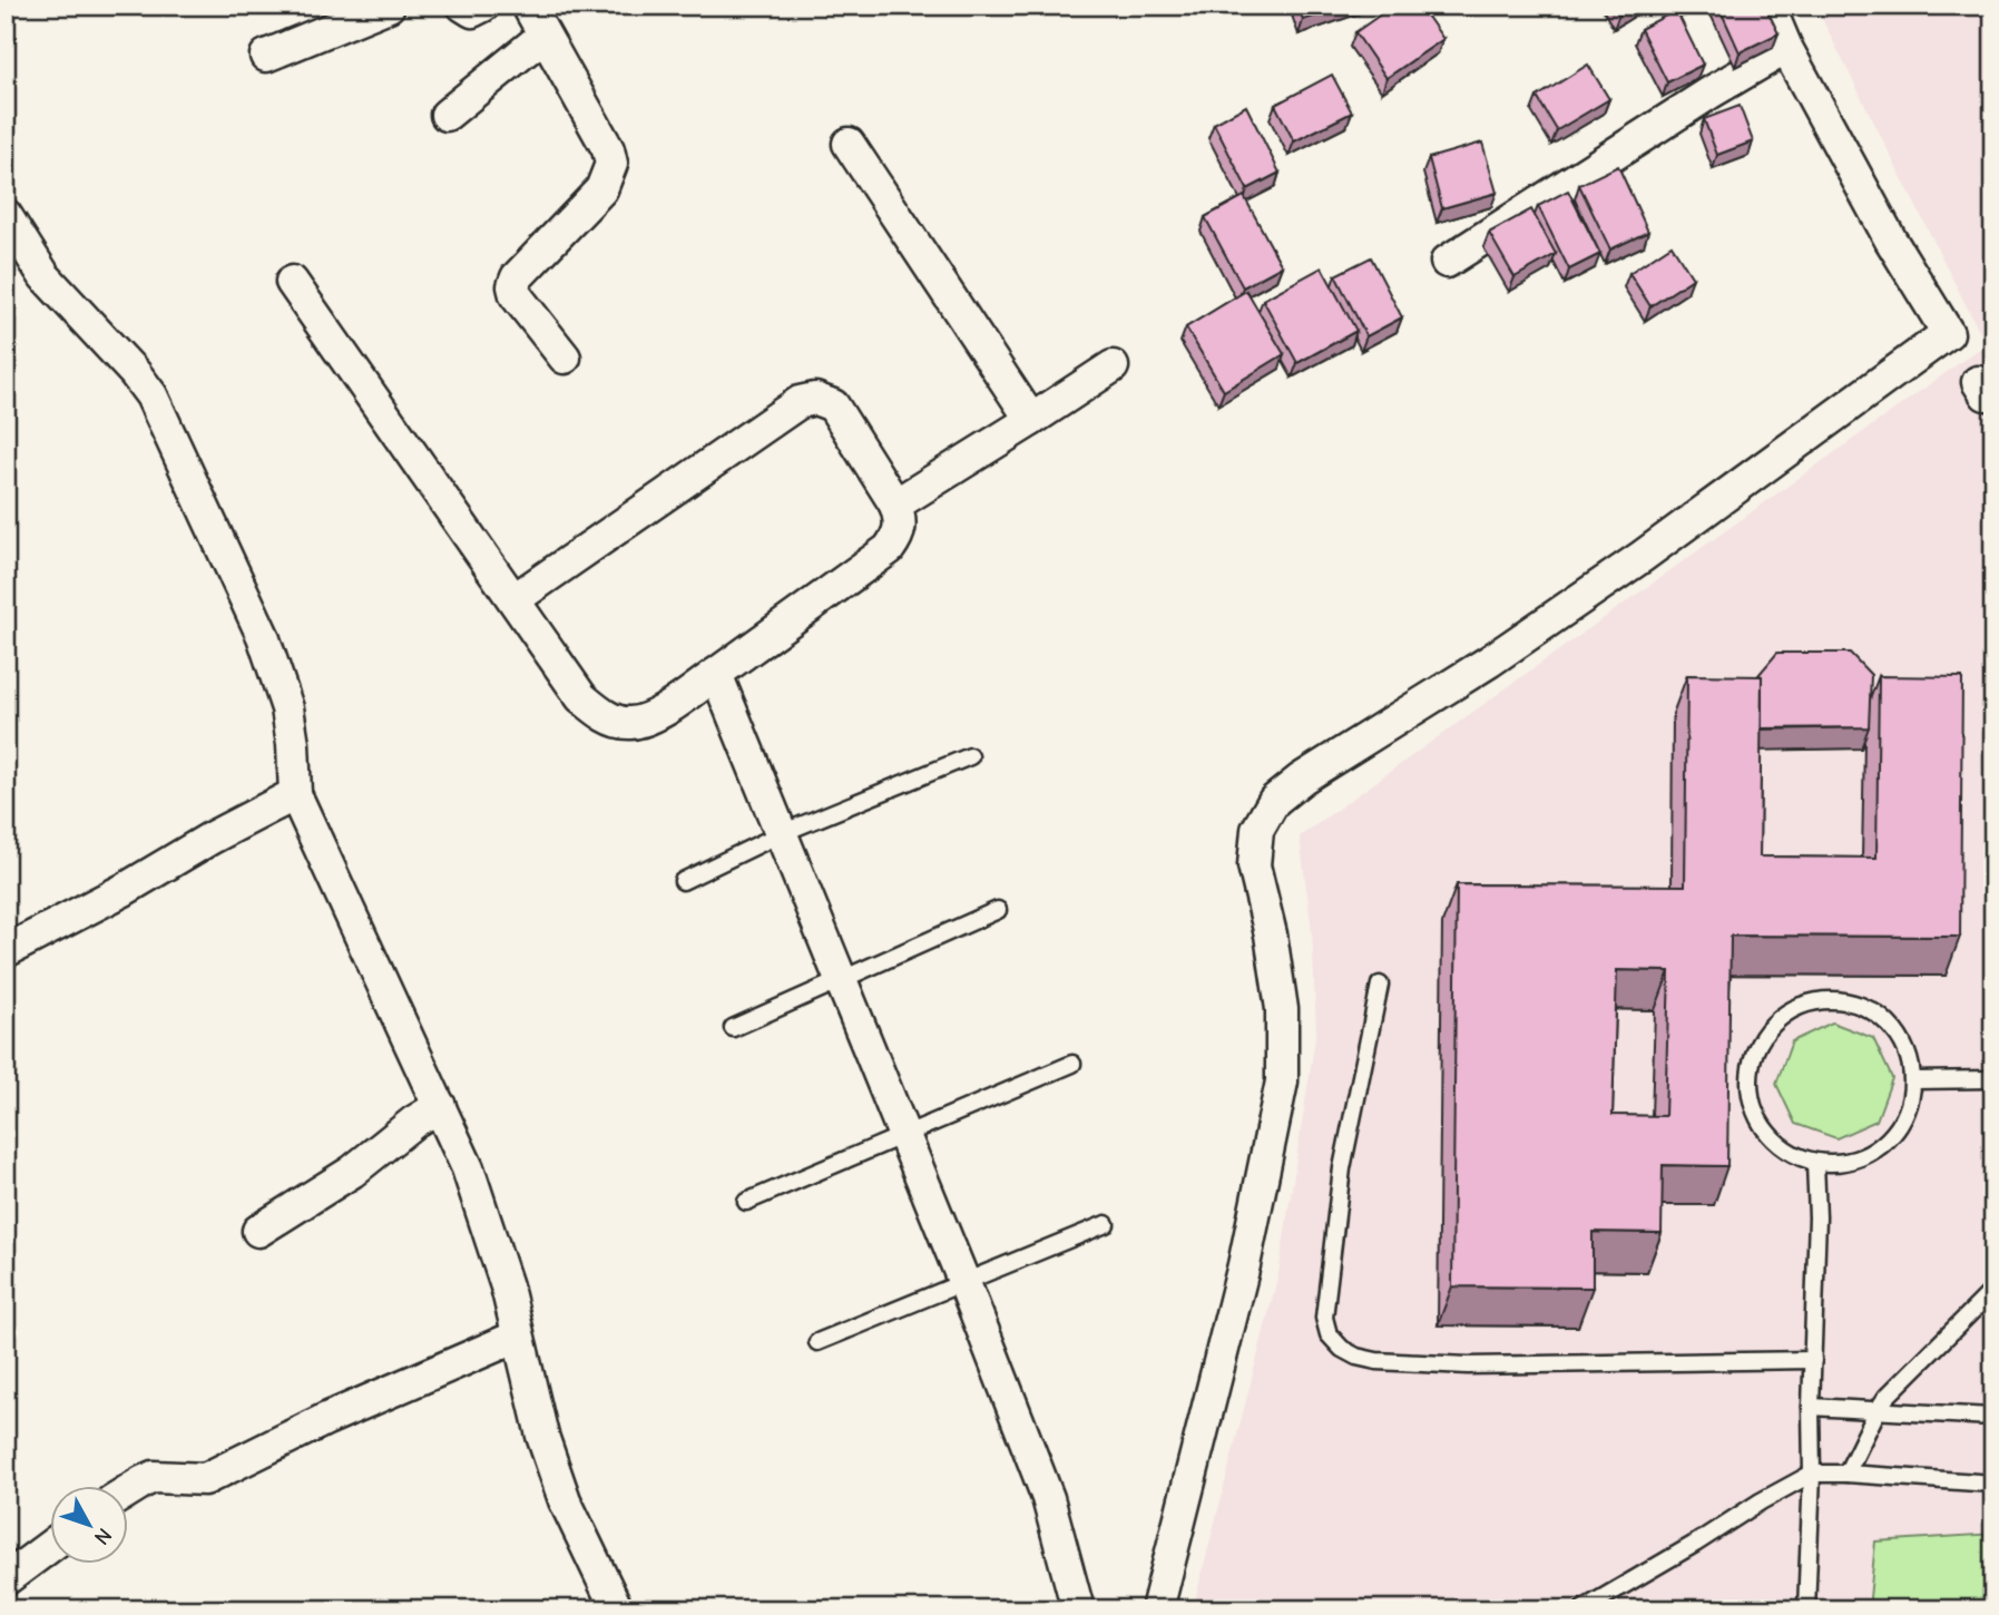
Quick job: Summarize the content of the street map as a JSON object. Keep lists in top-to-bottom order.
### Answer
{
  "north": "bottom right"
}
